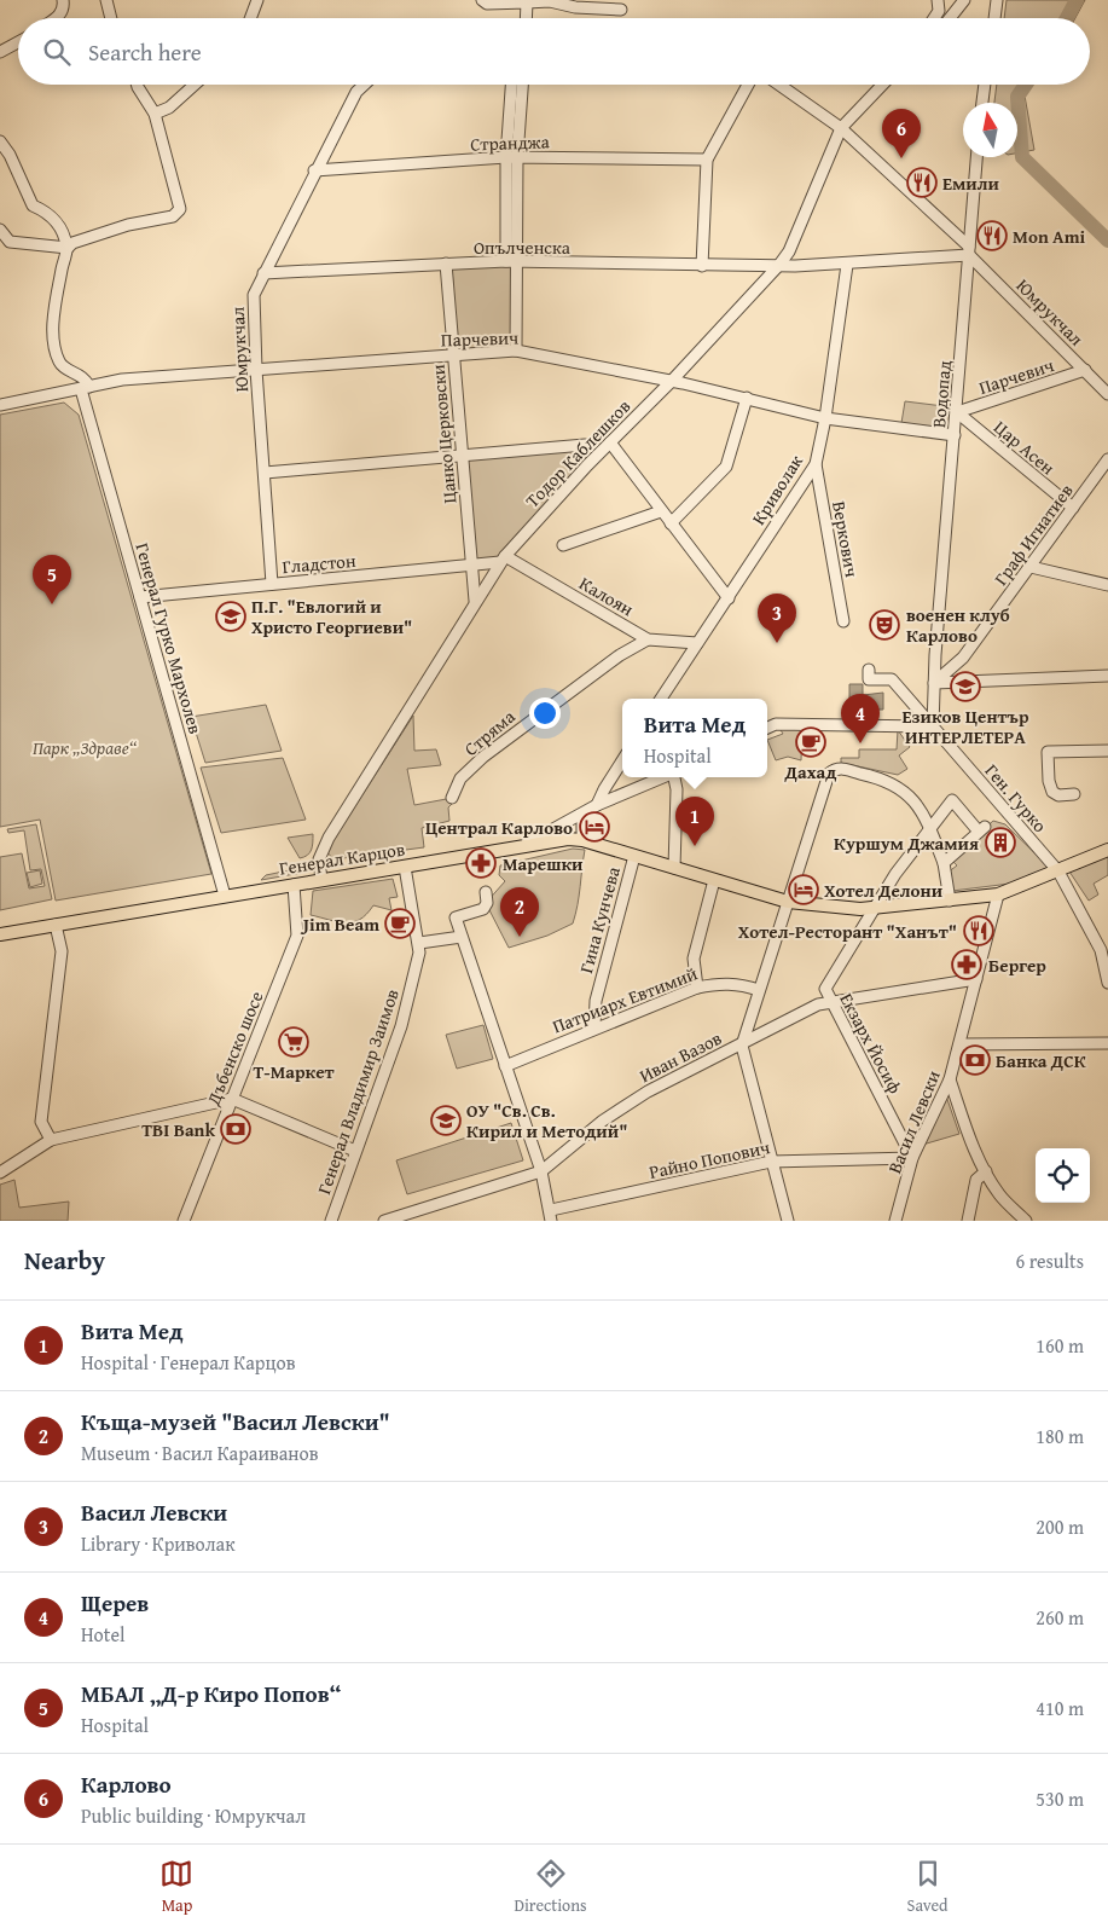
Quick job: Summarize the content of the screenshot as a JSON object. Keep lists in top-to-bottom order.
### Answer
{
  "streets": {
    "main road": ["Генерал Карцов"],
    "street": [
      "Странджа",
      "Опълченска",
      "Юмрукчал",
      "Парчевич",
      "Водопад",
      "Цанко Церковски",
      "Цар Асен",
      "Тодор Каблешков",
      "Криволак",
      "Граф Игнатиев",
      "Веркович",
      "Гладстон",
      "Калоян",
      "Генерал Гурко Мархолев",
      "Стряма",
      "Ген. Гурко",
      "Гина Кунчева",
      "Патриарх Евтимий",
      "Екзарх Йосиф",
      "Дъбенско шосе",
      "Иван Вазов",
      "Генерал Владимир Заимов",
      "Васил Левски",
      "Райно Попович"
    ]
  },
  "crossings": [
    ["Странджа", "Юмрукчал"],
    ["Опълченска", "Юмрукчал"],
    ["Опълченска", "Водопад"],
    ["Опълченска", "Цанко Церковски"],
    ["Опълченска", "Тодор Каблешков"],
    ["Опълченска", "Криволак"],
    ["Юмрукчал", "Парчевич"],
    ["Юмрукчал", "Водопад"],
    ["Юмрукчал", "Тодор Каблешков"],
    ["Юмрукчал", "Гладстон"],
    ["Парчевич", "Водопад"],
    ["Парчевич", "Цанко Церковски"],
    ["Парчевич", "Цар Асен"],
    ["Парчевич", "Тодор Каблешков"],
    ["Парчевич", "Криволак"],
    ["Парчевич", "Генерал Гурко Мархолев"],
    ["Водопад", "Цар Асен"],
    ["Водопад", "Граф Игнатиев"],
    ["Цанко Церковски", "Тодор Каблешков"],
    ["Цанко Церковски", "Гладстон"],
    ["Цар Асен", "Граф Игнатиев"],
    ["Тодор Каблешков", "Гладстон"],
    ["Тодор Каблешков", "Калоян"],
    ["Тодор Каблешков", "Генерал Карцов"],
    ["Криволак", "Веркович"],
    ["Криволак", "Калоян"],
    ["Гладстон", "Калоян"],
    ["Гладстон", "Генерал Гурко Мархолев"],
    ["Калоян", "Стряма"],
    ["Генерал Гурко Мархолев", "Генерал Карцов"],
    ["Ген. Гурко", "Генерал Карцов"],
    ["Генерал Карцов", "Гина Кунчева"],
    ["Генерал Карцов", "Екзарх Йосиф"],
    ["Генерал Карцов", "Дъбенско шосе"],
    ["Генерал Карцов", "Генерал Владимир Заимов"],
    ["Генерал Карцов", "Васил Левски"],
    ["Гина Кунчева", "Патриарх Евтимий"],
    ["Екзарх Йосиф", "Иван Вазов"],
    ["Екзарх Йосиф", "Васил Левски"],
    ["Екзарх Йосиф", "Райно Попович"],
    ["Иван Вазов", "Васил Левски"],
    ["Васил Левски", "Райно Попович"]
  ],
  "parks": ["Парк „Здраве“"],
  "places": {
    "restaurant": ["Емили", "Mon Ami", "Хотел-Ресторант \"Ханът\""],
    "school or university": ["П.Г. \"Евлогий и Христо Георгиеви\"", "Езиков Център ИНТЕРЛЕТЕРА", "ОУ \"Св. Св. Кирил и Методий\""],
    "theatre": ["военен клуб Карлово"],
    "cafe": ["Дахад", "Jim Beam"],
    "hotel": ["Централ Карлово", "Хотел Делони"],
    "building": ["Куршум Джамия"],
    "pharmacy": ["Марешки", "Бергер"],
    "supermarket": ["Т-Маркет"],
    "bank": ["Банка ДСК", "TBI Bank"]
  },
  "north": "top",
  "page": {
    "search": "Search here",
    "pins": [
      "6",
      "5",
      "3",
      "4",
      "1",
      "2"
    ],
    "popup": ["Вита Мед", "Hospital"],
    "heading": ["Nearby", "6 results"],
    "list": [
      {
        "mark": "1",
        "name": "Вита Мед",
        "note": "Hospital · Генерал Карцов",
        "value": "160 m"
      },
      {
        "mark": "2",
        "name": "Къща-музей \"Васил Левски\"",
        "note": "Museum · Васил Караиванов",
        "value": "180 m"
      },
      {
        "mark": "3",
        "name": "Васил Левски",
        "note": "Library · Криволак",
        "value": "200 m"
      },
      {
        "mark": "4",
        "name": "Щерев",
        "note": "Hotel",
        "value": "260 m"
      },
      {
        "mark": "5",
        "name": "МБАЛ „Д-р Киро Попов“",
        "note": "Hospital",
        "value": "410 m"
      },
      {
        "mark": "6",
        "name": "Карлово",
        "note": "Public building · Юмрукчал",
        "value": "530 m"
      }
    ],
    "nav": ["Map", "Directions", "Saved"]
  }
}
